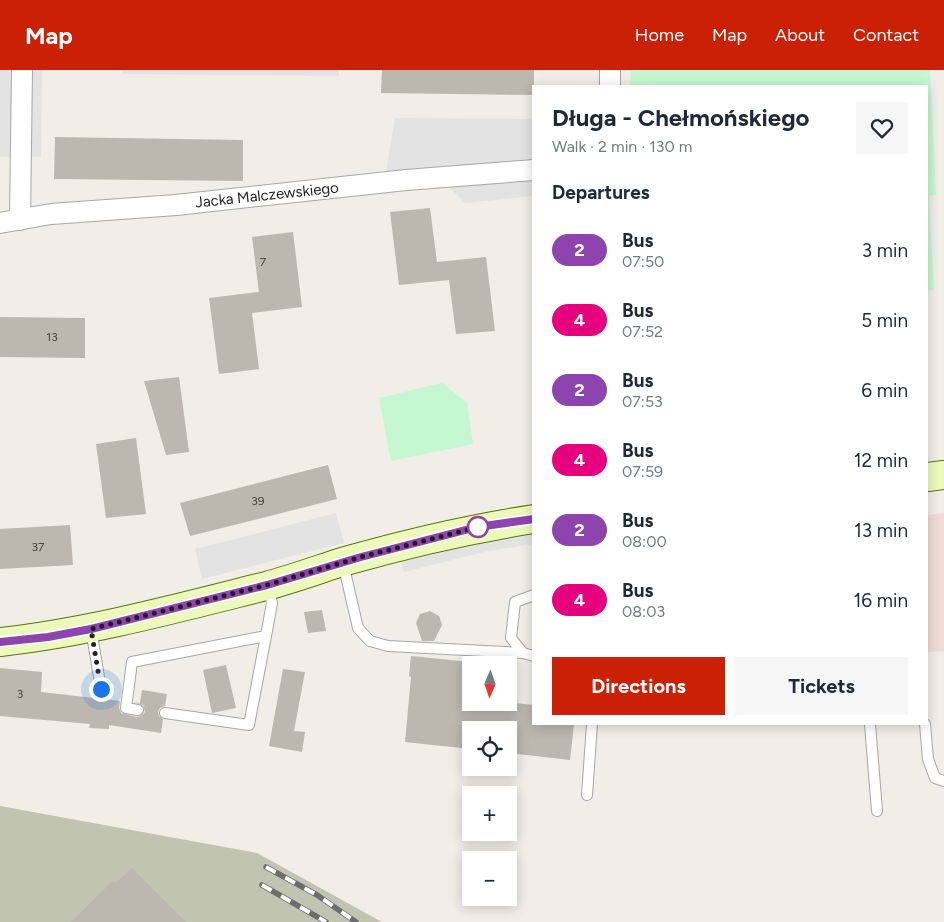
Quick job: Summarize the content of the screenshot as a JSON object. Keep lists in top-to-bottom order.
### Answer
{
  "streets": {
    "street": ["Jacka Malczewskiego"]
  },
  "lines": ["bus line 2"],
  "house_numbers": [
    "7",
    "13",
    "39",
    "37",
    "3"
  ],
  "north": "bottom",
  "page": {
    "header": "Map",
    "nav": [
      "Home",
      "Map",
      "About",
      "Contact"
    ],
    "heading": [
      ["Długa - Chełmońskiego", "Walk · 2 min · 130 m"],
      "Departures"
    ],
    "list": [
      {
        "mark": "2",
        "name": "Bus",
        "note": "07:50",
        "value": "3 min"
      },
      {
        "mark": "4",
        "name": "Bus",
        "note": "07:52",
        "value": "5 min"
      },
      {
        "mark": "2",
        "name": "Bus",
        "note": "07:53",
        "value": "6 min"
      },
      {
        "mark": "4",
        "name": "Bus",
        "note": "07:59",
        "value": "12 min"
      },
      {
        "mark": "2",
        "name": "Bus",
        "note": "08:00",
        "value": "13 min"
      },
      {
        "mark": "4",
        "name": "Bus",
        "note": "08:03",
        "value": "16 min"
      }
    ],
    "buttons": ["Directions", "Tickets"],
    "map_buttons": ["+", "−"]
  }
}
